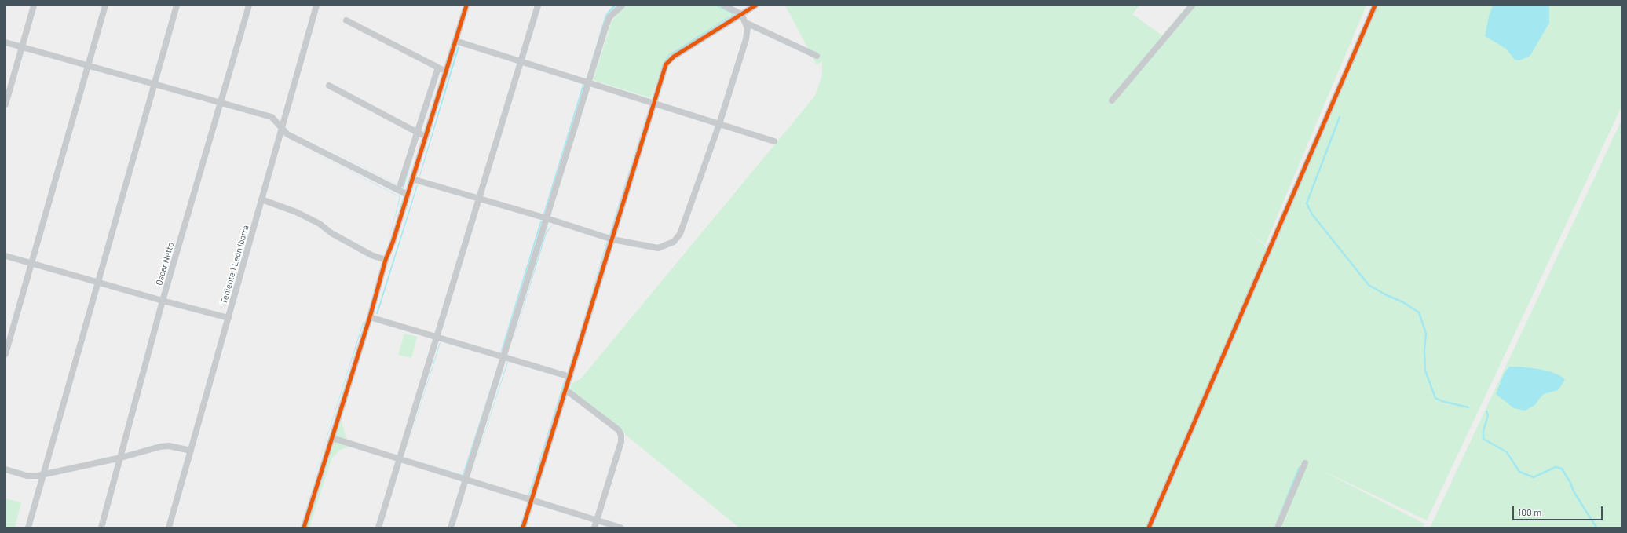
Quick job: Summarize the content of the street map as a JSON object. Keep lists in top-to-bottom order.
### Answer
{
  "streets": {
    "street": ["Oscar Netto", "Teniente 1 León Ibarra"]
  },
  "scale_bar": "100 m"
}
